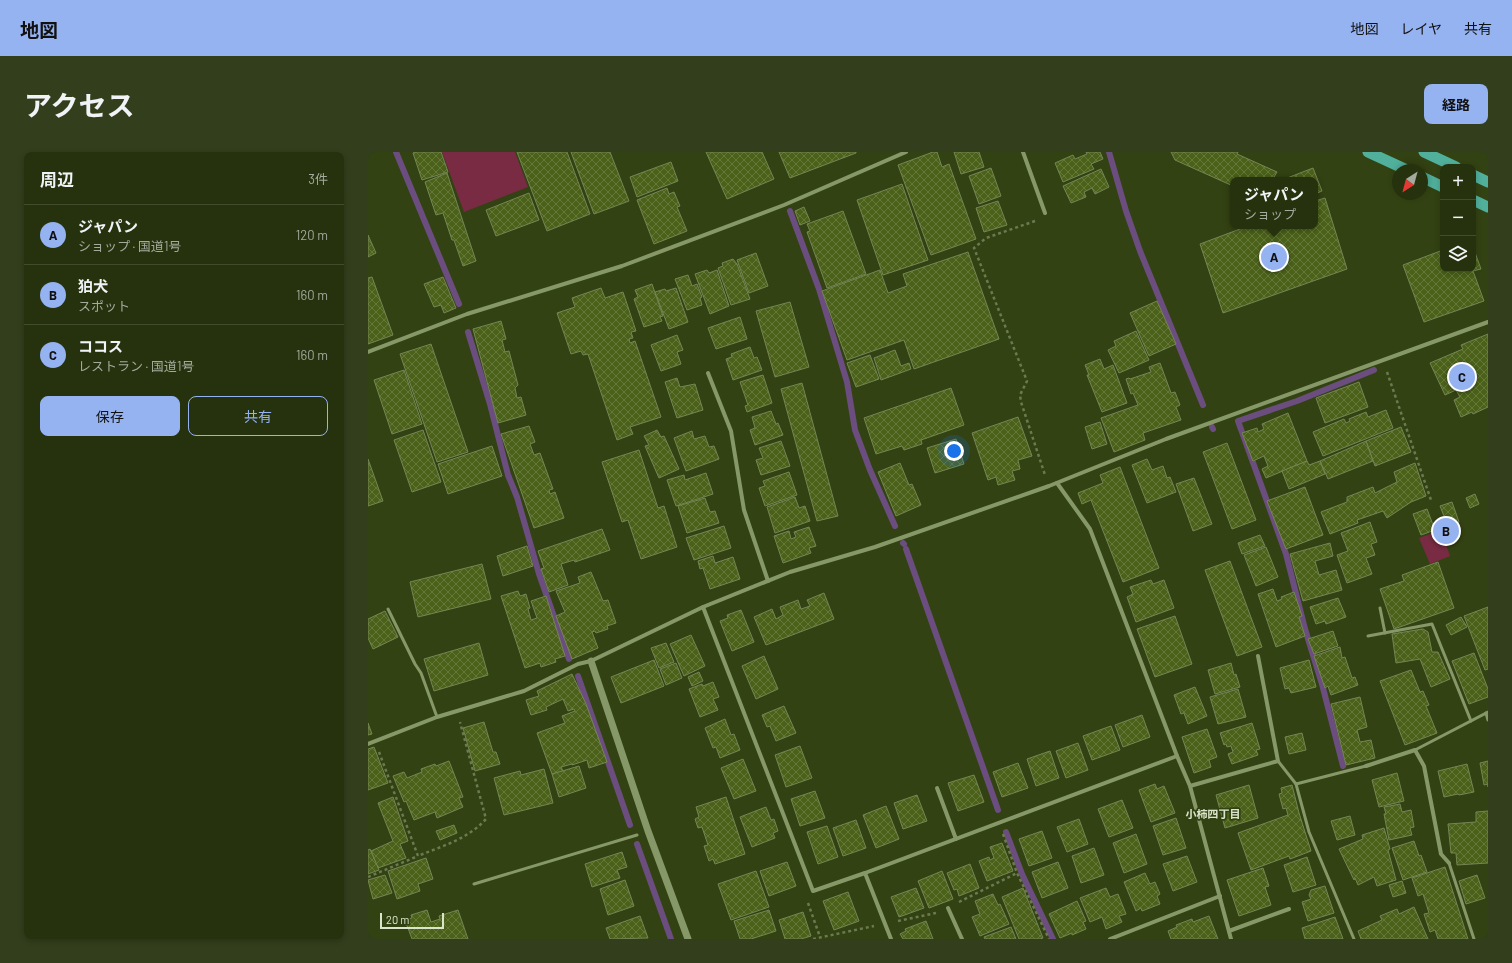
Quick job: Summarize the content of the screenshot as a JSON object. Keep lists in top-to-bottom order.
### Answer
{
  "districts": ["小柿四丁目"],
  "scale_bar": "20 m",
  "north": "bottom left",
  "page": {
    "header": "地図",
    "nav": ["地図", "レイヤ", "共有"],
    "title": "アクセス",
    "buttons": [
      "経路",
      ["保存", "共有"]
    ],
    "heading": ["周辺", "3件"],
    "map_buttons": ["+", "−"],
    "popup": ["ジャパン", "ショップ"],
    "list": [
      {
        "mark": "A",
        "name": "ジャパン",
        "note": "ショップ · 国道1号",
        "value": "120 m"
      },
      {
        "mark": "B",
        "name": "狛犬",
        "note": "スポット",
        "value": "160 m"
      },
      {
        "mark": "C",
        "name": "ココス",
        "note": "レストラン · 国道1号",
        "value": "160 m"
      }
    ],
    "pins": ["A", "C", "B"],
    "scale": "20 m"
  }
}
